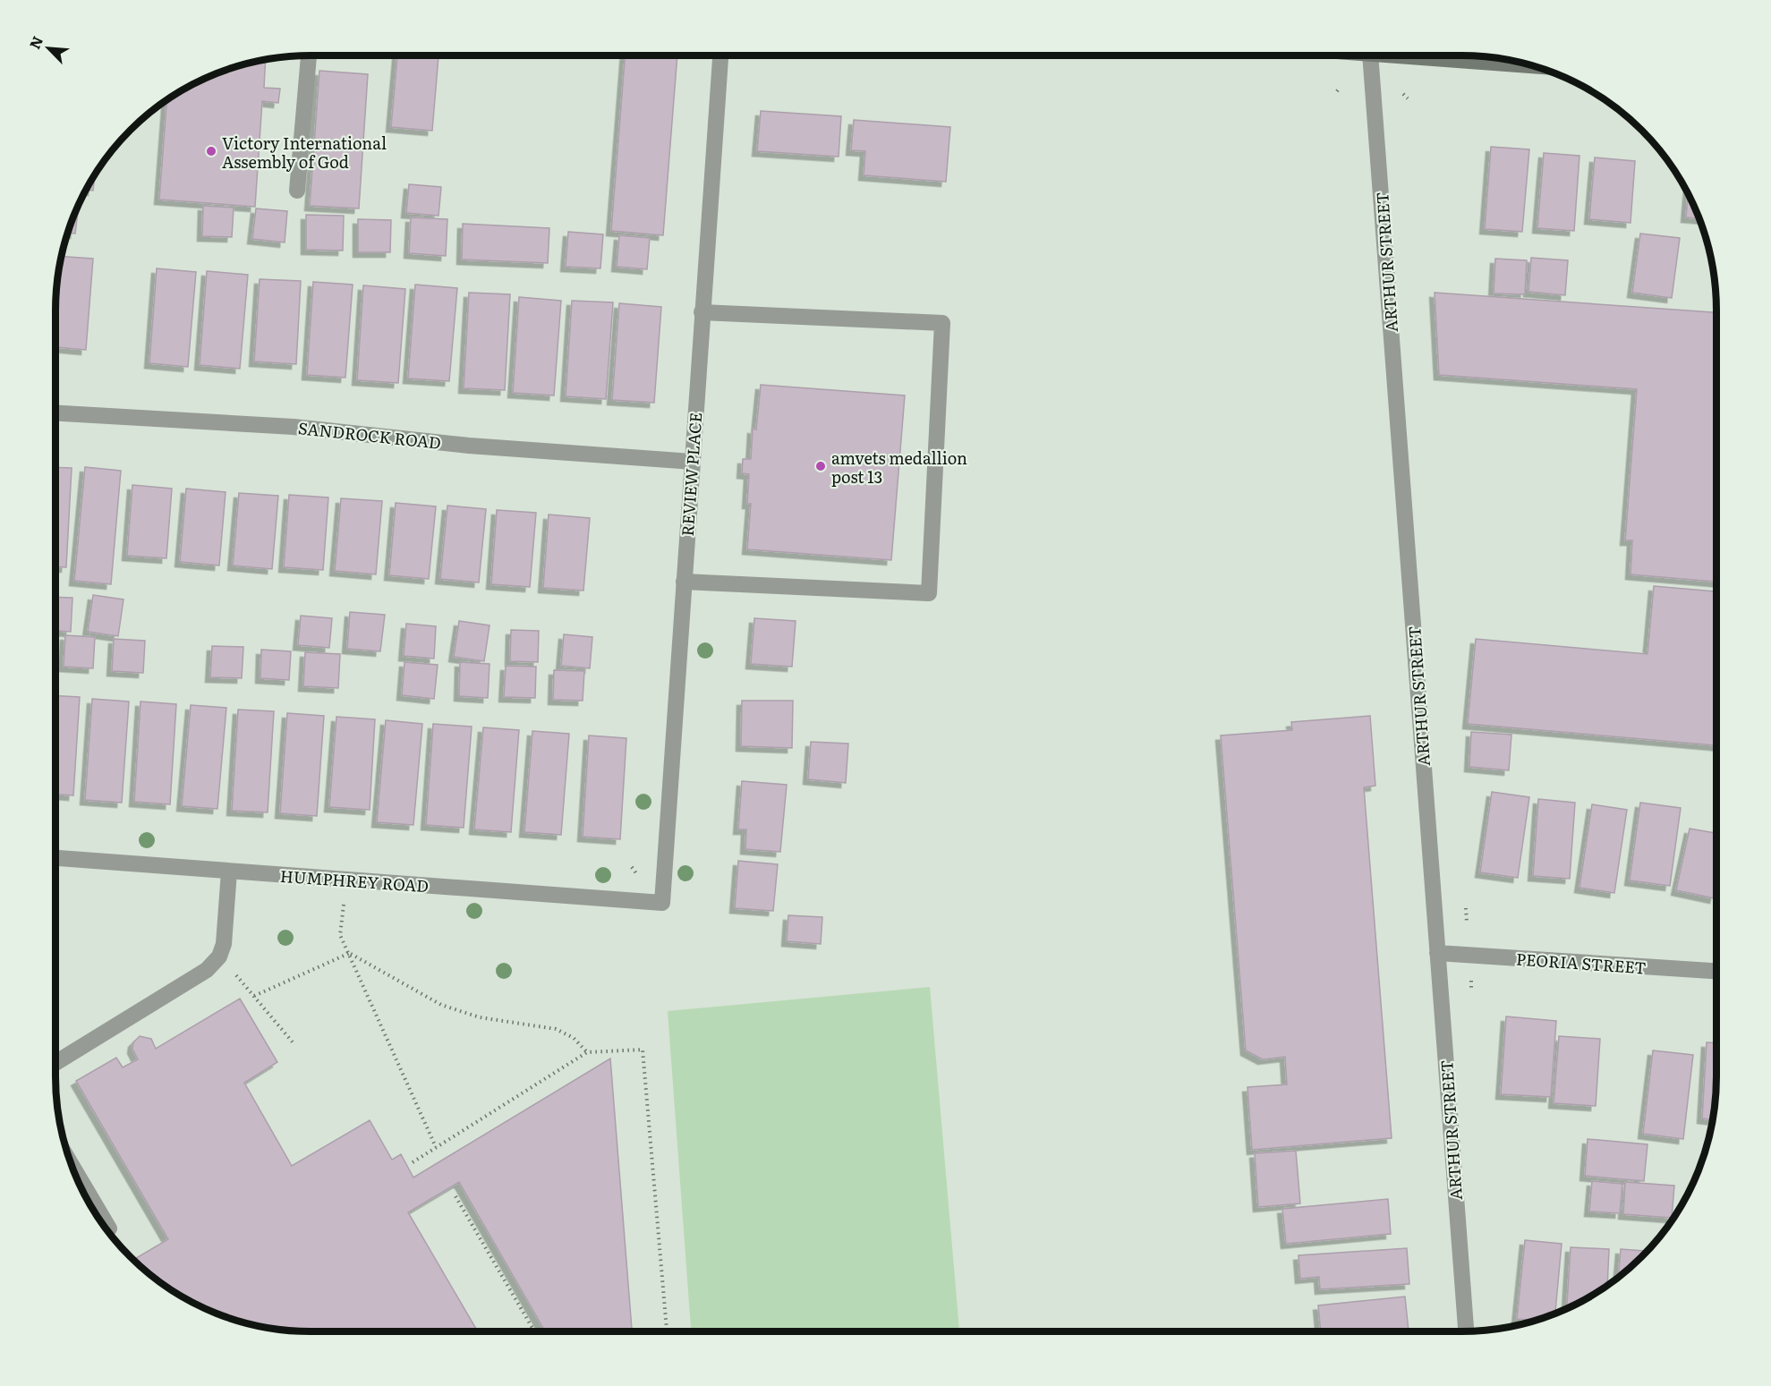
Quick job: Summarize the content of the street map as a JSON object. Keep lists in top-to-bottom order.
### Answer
{
  "streets": {
    "street": [
      "ARTHUR STREET",
      "SANDROCK ROAD",
      "REVIEW PLACE",
      "HUMPHREY ROAD",
      "PEORIA STREET"
    ]
  },
  "crossings": [
    ["ARTHUR STREET", "PEORIA STREET"],
    ["SANDROCK ROAD", "REVIEW PLACE"],
    ["REVIEW PLACE", "HUMPHREY ROAD"]
  ],
  "places": ["Victory International Assembly of God", "amvets medallion post 13"],
  "north": "top left"
}
